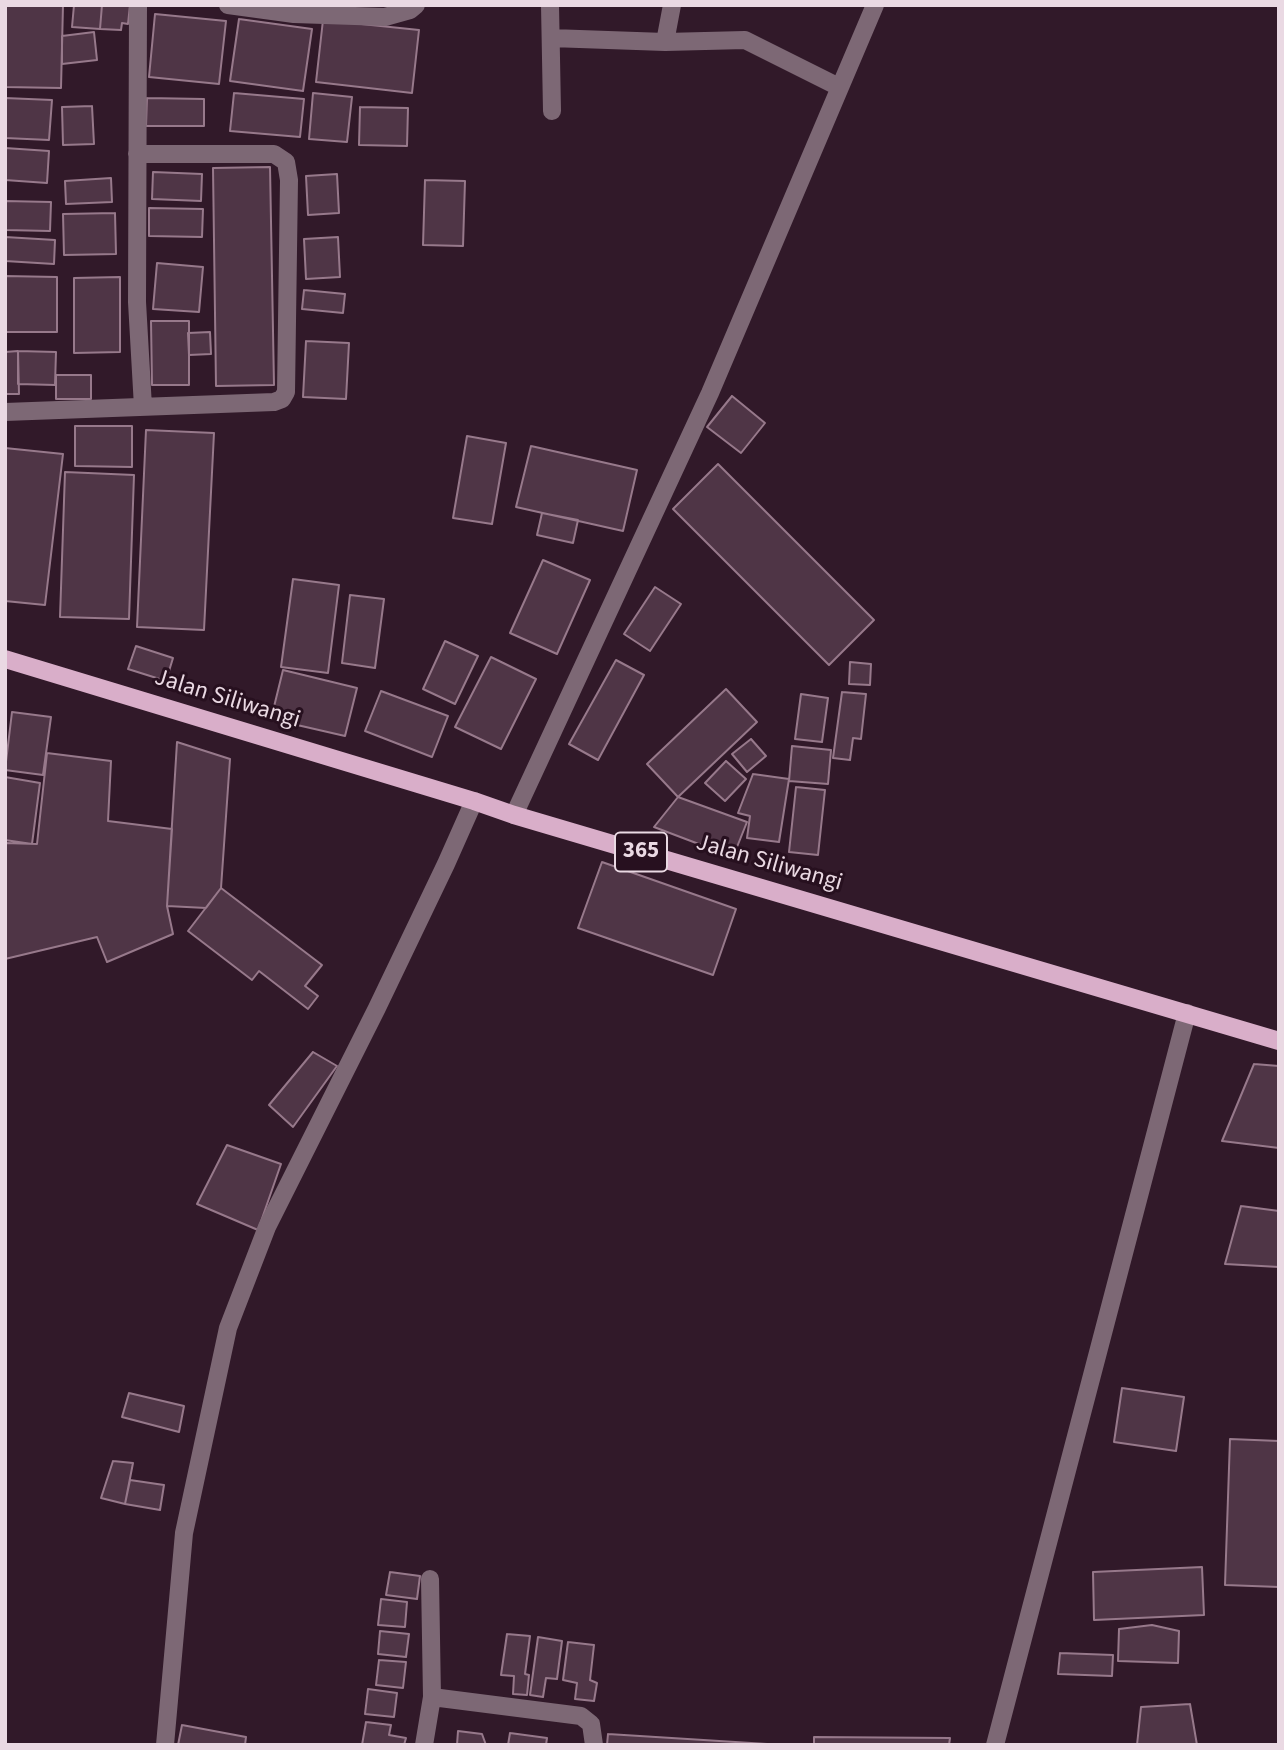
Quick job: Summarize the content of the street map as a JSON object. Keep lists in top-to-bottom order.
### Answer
{
  "streets": {
    "main road": ["Jalan Siliwangi", "365"]
  }
}
